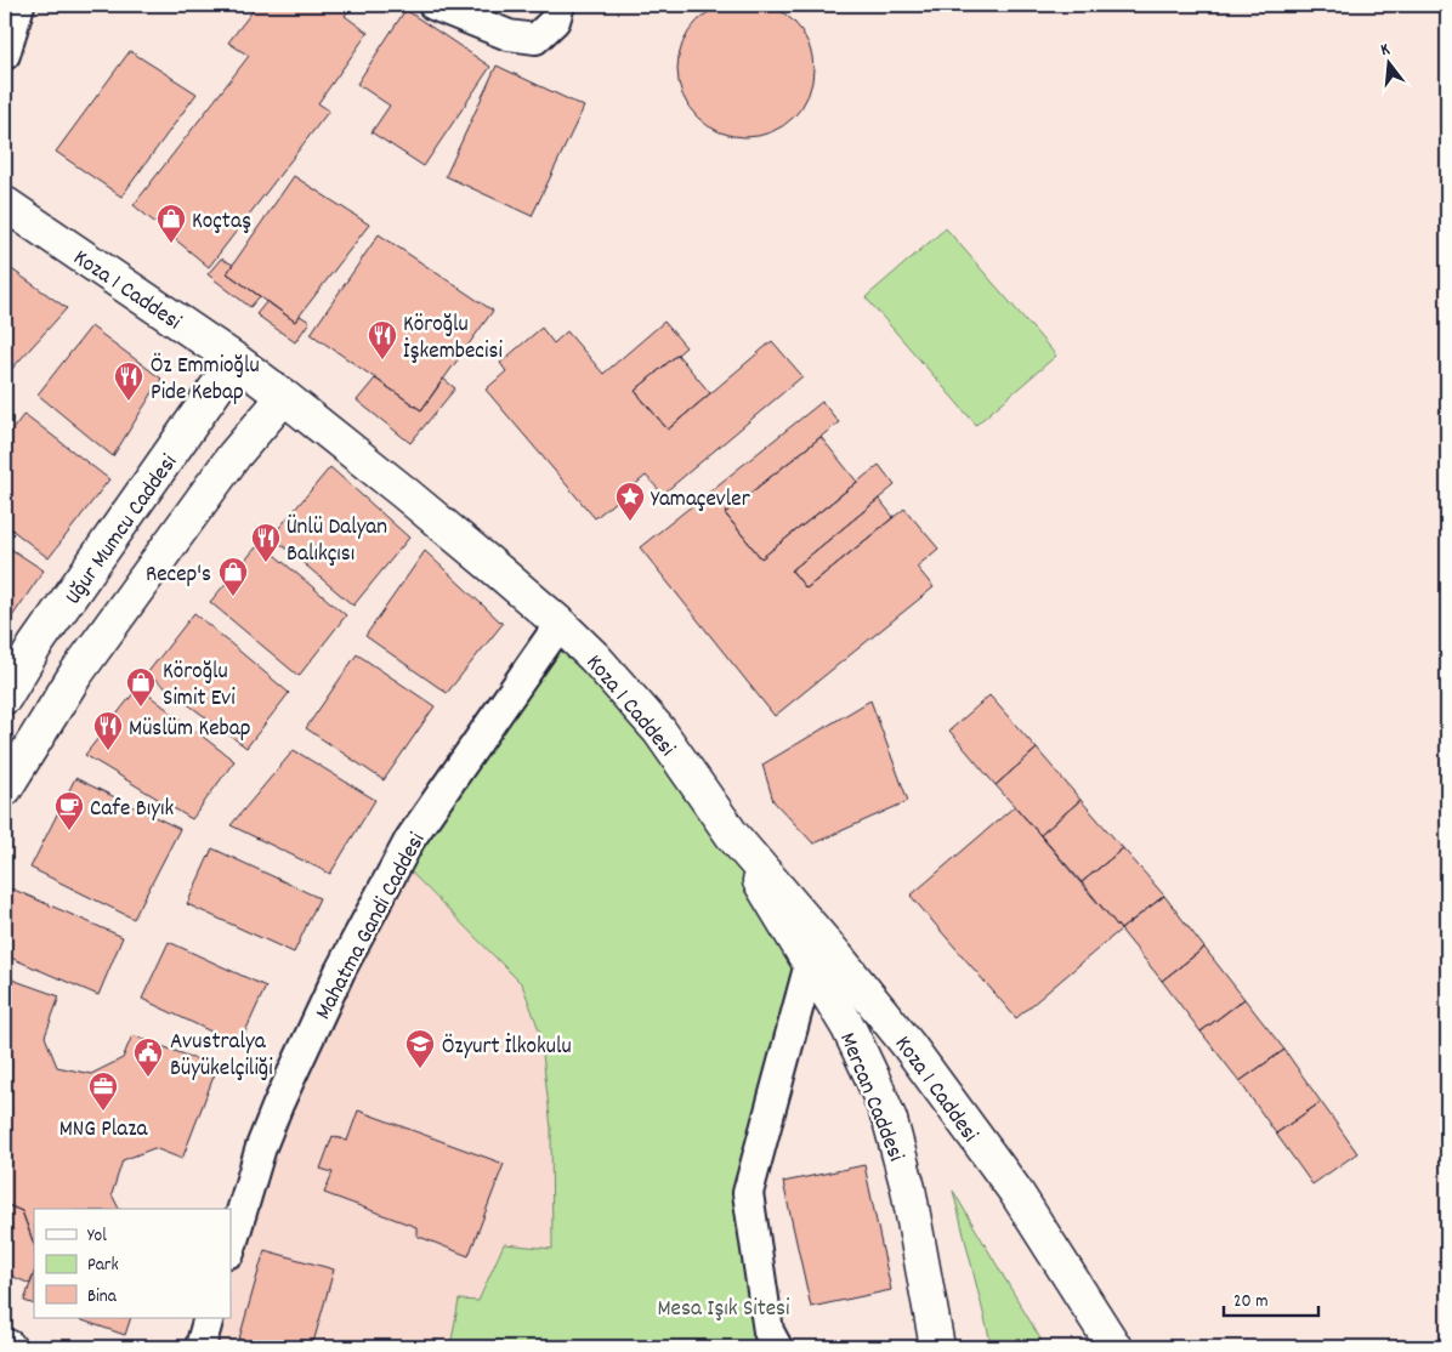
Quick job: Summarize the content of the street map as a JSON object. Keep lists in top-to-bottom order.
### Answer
{
  "streets": {
    "main road": ["Koza 1 Caddesi", "Uğur Mumcu Caddesi", "Mercan Caddesi"],
    "street": ["Mahatma Gandi Caddesi"]
  },
  "crossings": [
    ["Koza 1 Caddesi", "Uğur Mumcu Caddesi"],
    ["Koza 1 Caddesi", "Mahatma Gandi Caddesi"],
    ["Koza 1 Caddesi", "Mercan Caddesi"]
  ],
  "parks": ["Mesa Işık Sitesi"],
  "places": {
    "shop": ["Koçtaş", "Recep's", "Köroğlu Simit Evi"],
    "restaurant": [
      "Köroğlu İşkembecisi",
      "Öz Emmioğlu Pide Kebap",
      "Ünlü Dalyan Balıkçısı",
      "Müslüm Kebap"
    ],
    "place": ["Yamaçevler"],
    "cafe": ["Cafe Bıyık"],
    "school or university": ["Özyurt İlkokulu"],
    "public building": ["Avustralya Büyükelçiliği"],
    "office": ["MNG Plaza"]
  },
  "legend": ["Yol", "Park", "Bina"],
  "scale_bar": "20 m",
  "north": "top"
}
